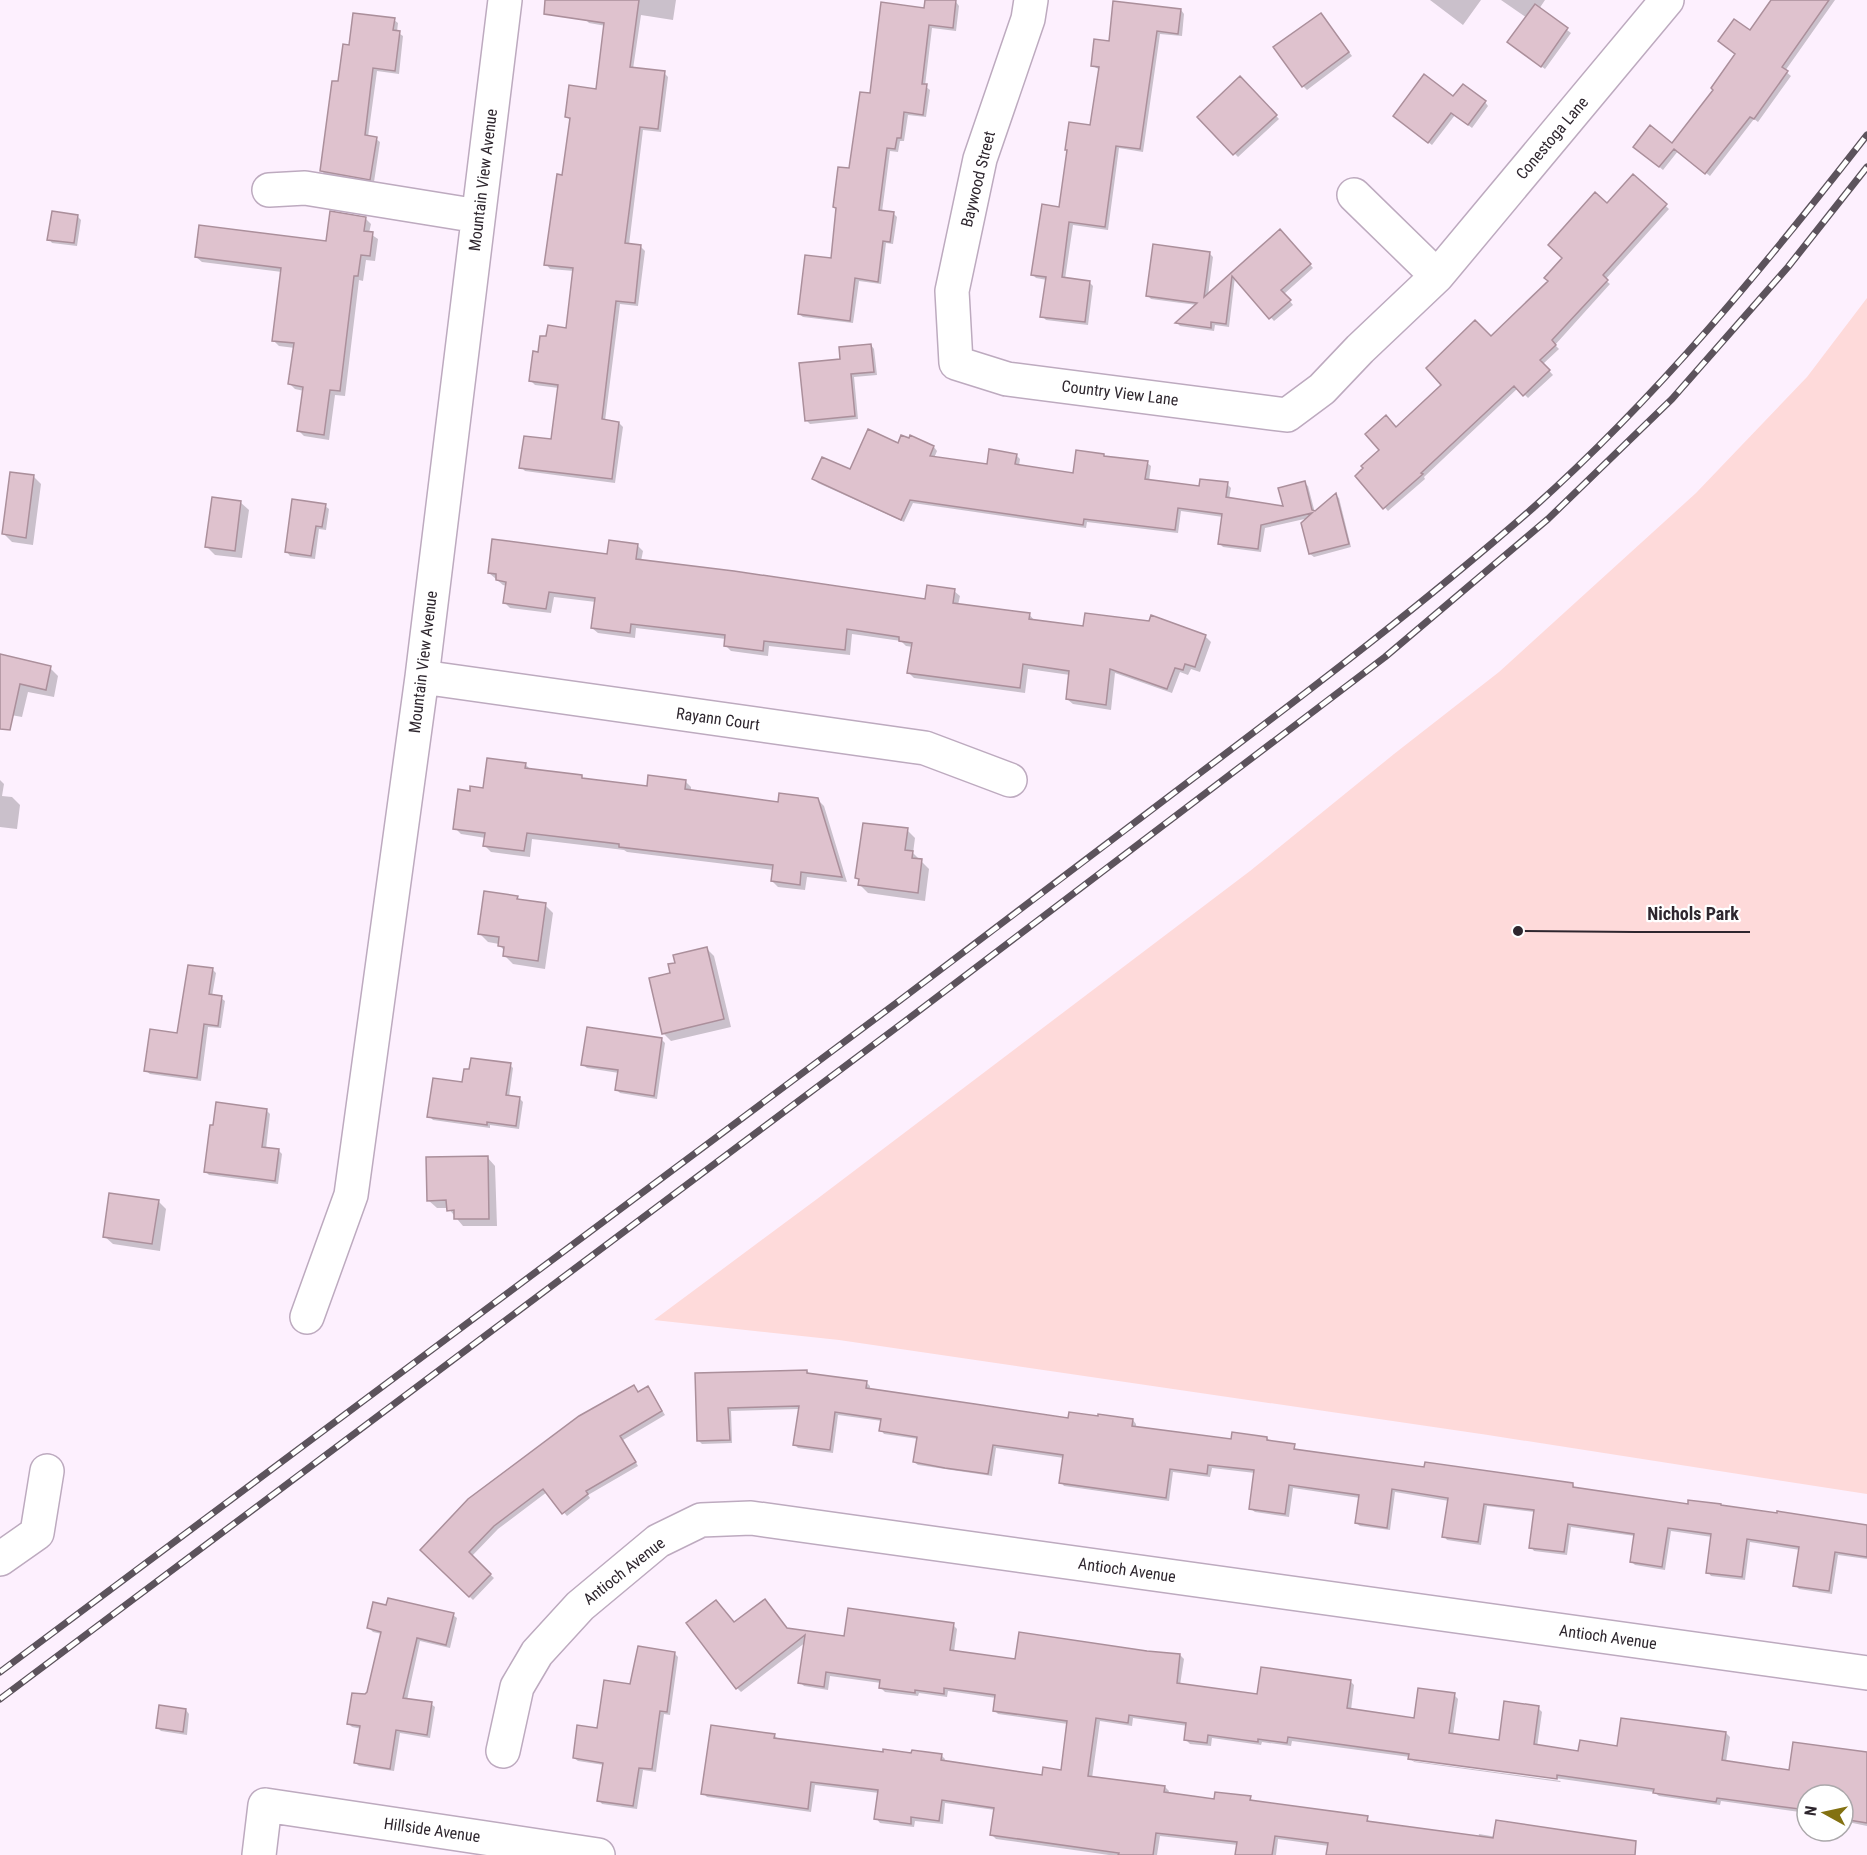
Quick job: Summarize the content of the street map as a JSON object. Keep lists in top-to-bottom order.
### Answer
{
  "streets": {
    "street": [
      "Conestoga Lane",
      "Baywood Street",
      "Mountain View Avenue",
      "Country View Lane",
      "Rayann Court",
      "Antioch Avenue",
      "Hillside Avenue"
    ]
  },
  "crossings": [
    ["Conestoga Lane", "Country View Lane"],
    ["Baywood Street", "Country View Lane"],
    ["Mountain View Avenue", "Rayann Court"]
  ],
  "places": ["Nichols Park"],
  "north": "left"
}
